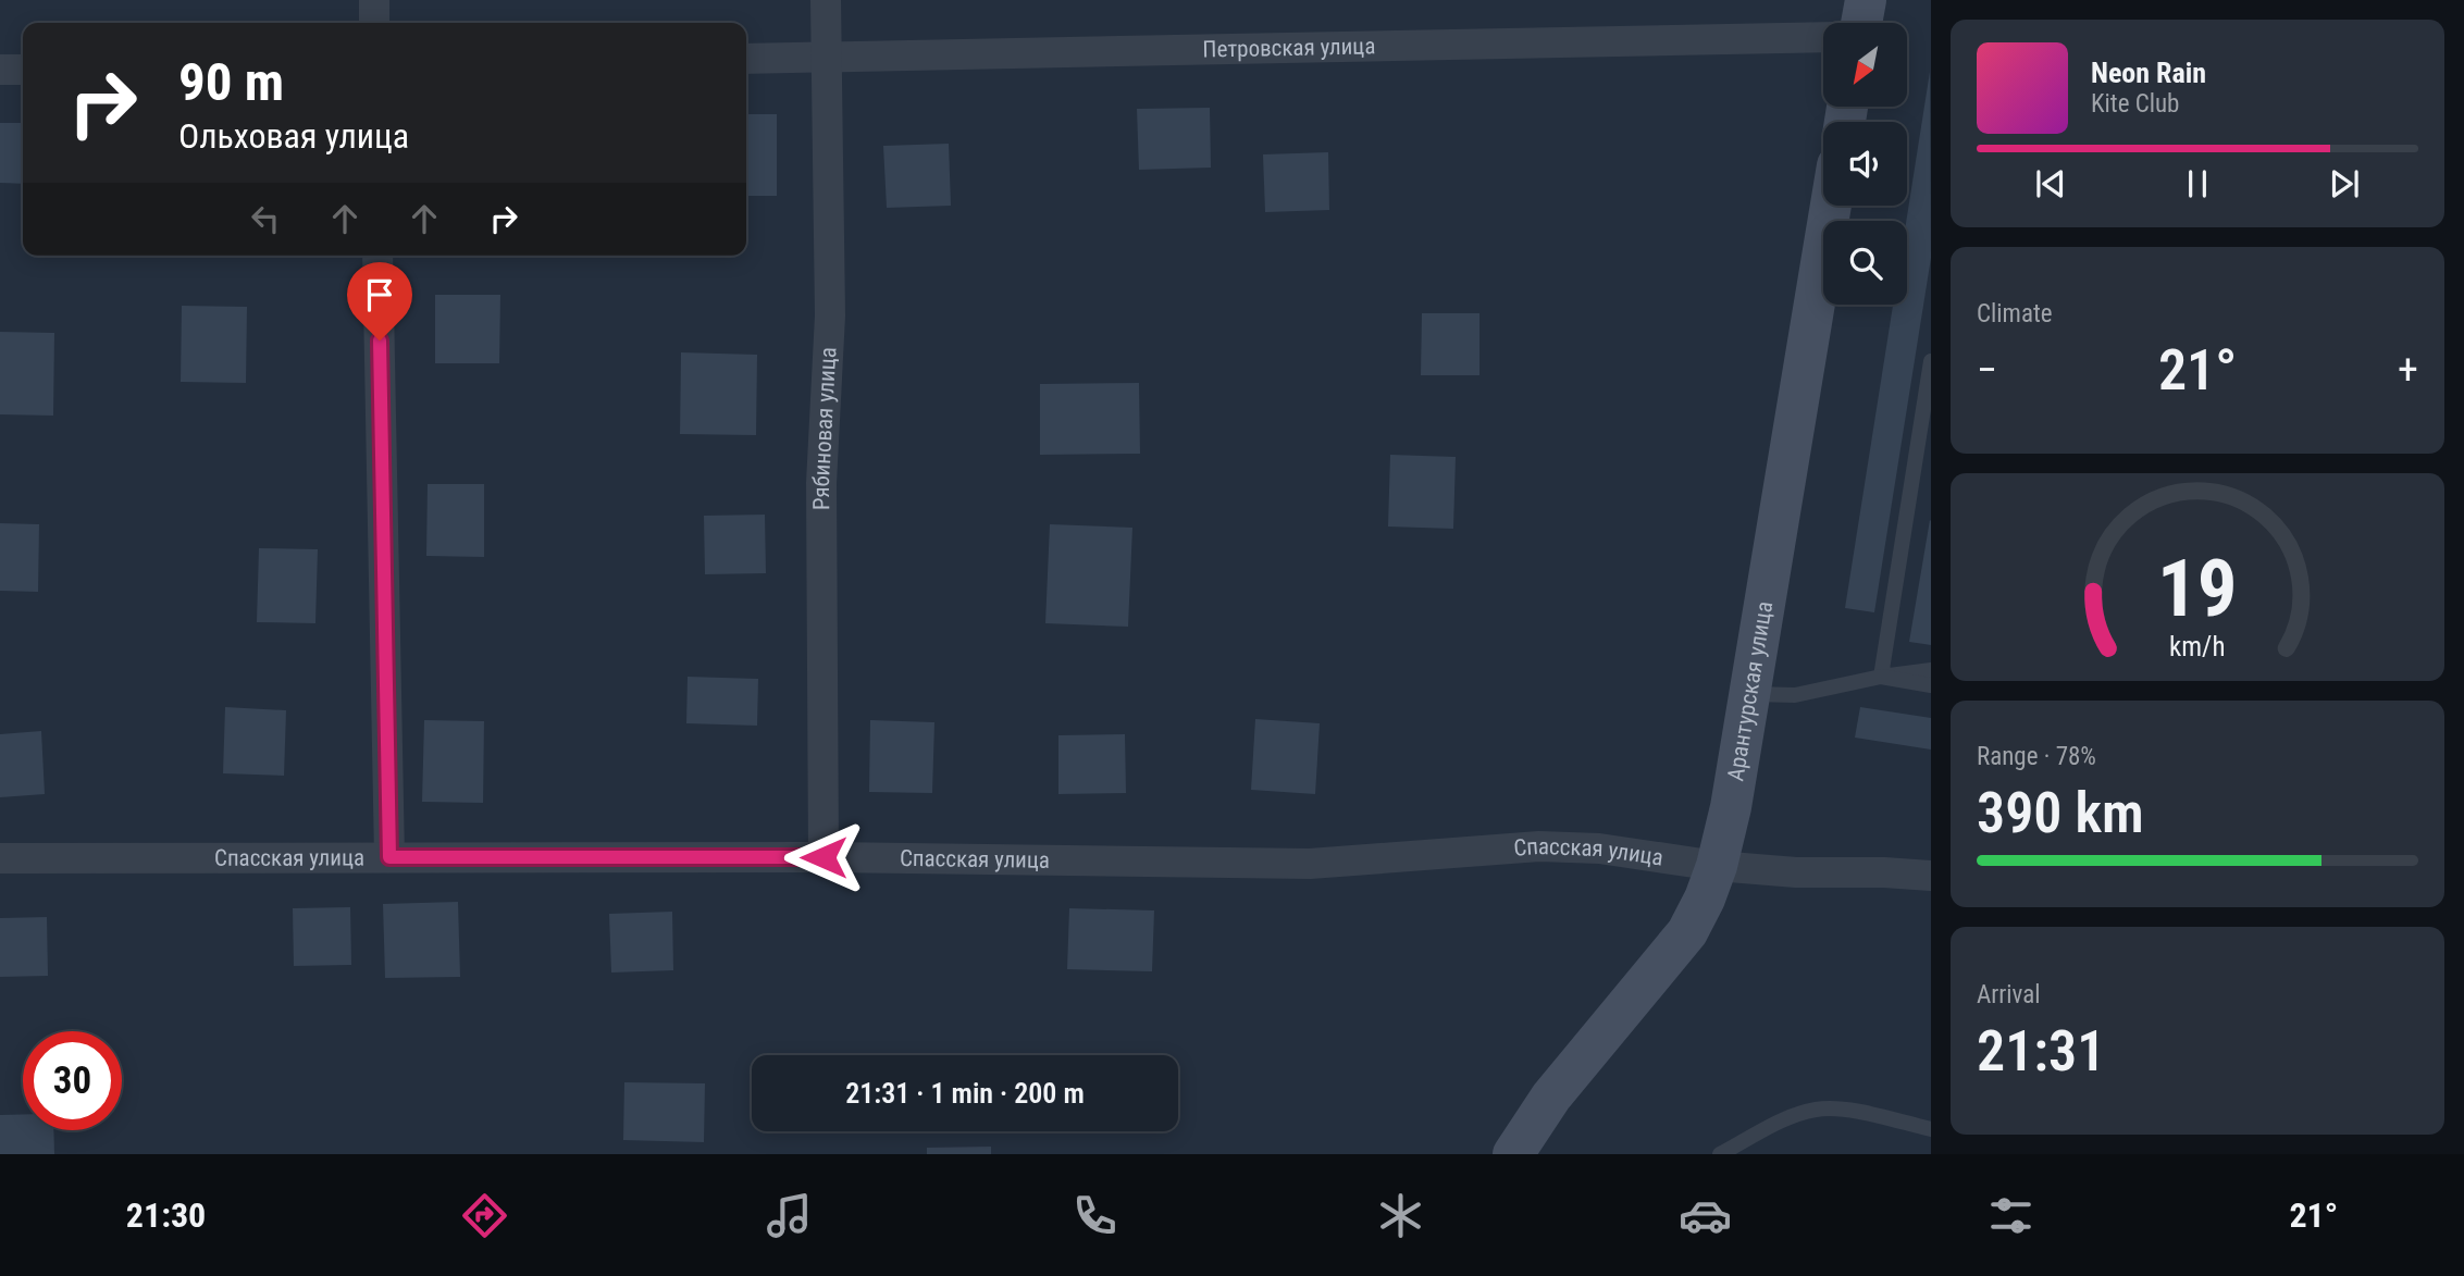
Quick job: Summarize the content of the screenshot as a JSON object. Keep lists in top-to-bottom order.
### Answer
{
  "streets": {
    "street": [
      "Петровская улица",
      "Рябиновая улица",
      "Арантурская улица",
      "Спасская улица"
    ]
  },
  "crossings": [
    ["Петровская улица", "Рябиновая улица"],
    ["Рябиновая улица", "Спасская улица"],
    ["Арантурская улица", "Спасская улица"]
  ],
  "north": "bottom left",
  "page": {
    "turn": ["90 m", "Ольховая улица"],
    "song": ["Neon Rain", "Kite Club"],
    "tile": [
      "Climate",
      ["Range · 78%", "390 km"],
      ["Arrival", "21:31"]
    ],
    "heat": ["−", "21°", "+"],
    "limit": "30",
    "trip": "21:31 · 1 min · 200 m",
    "tabs": ["21:30", "21°"],
    "gauge": ["19", "km/h"]
  }
}
